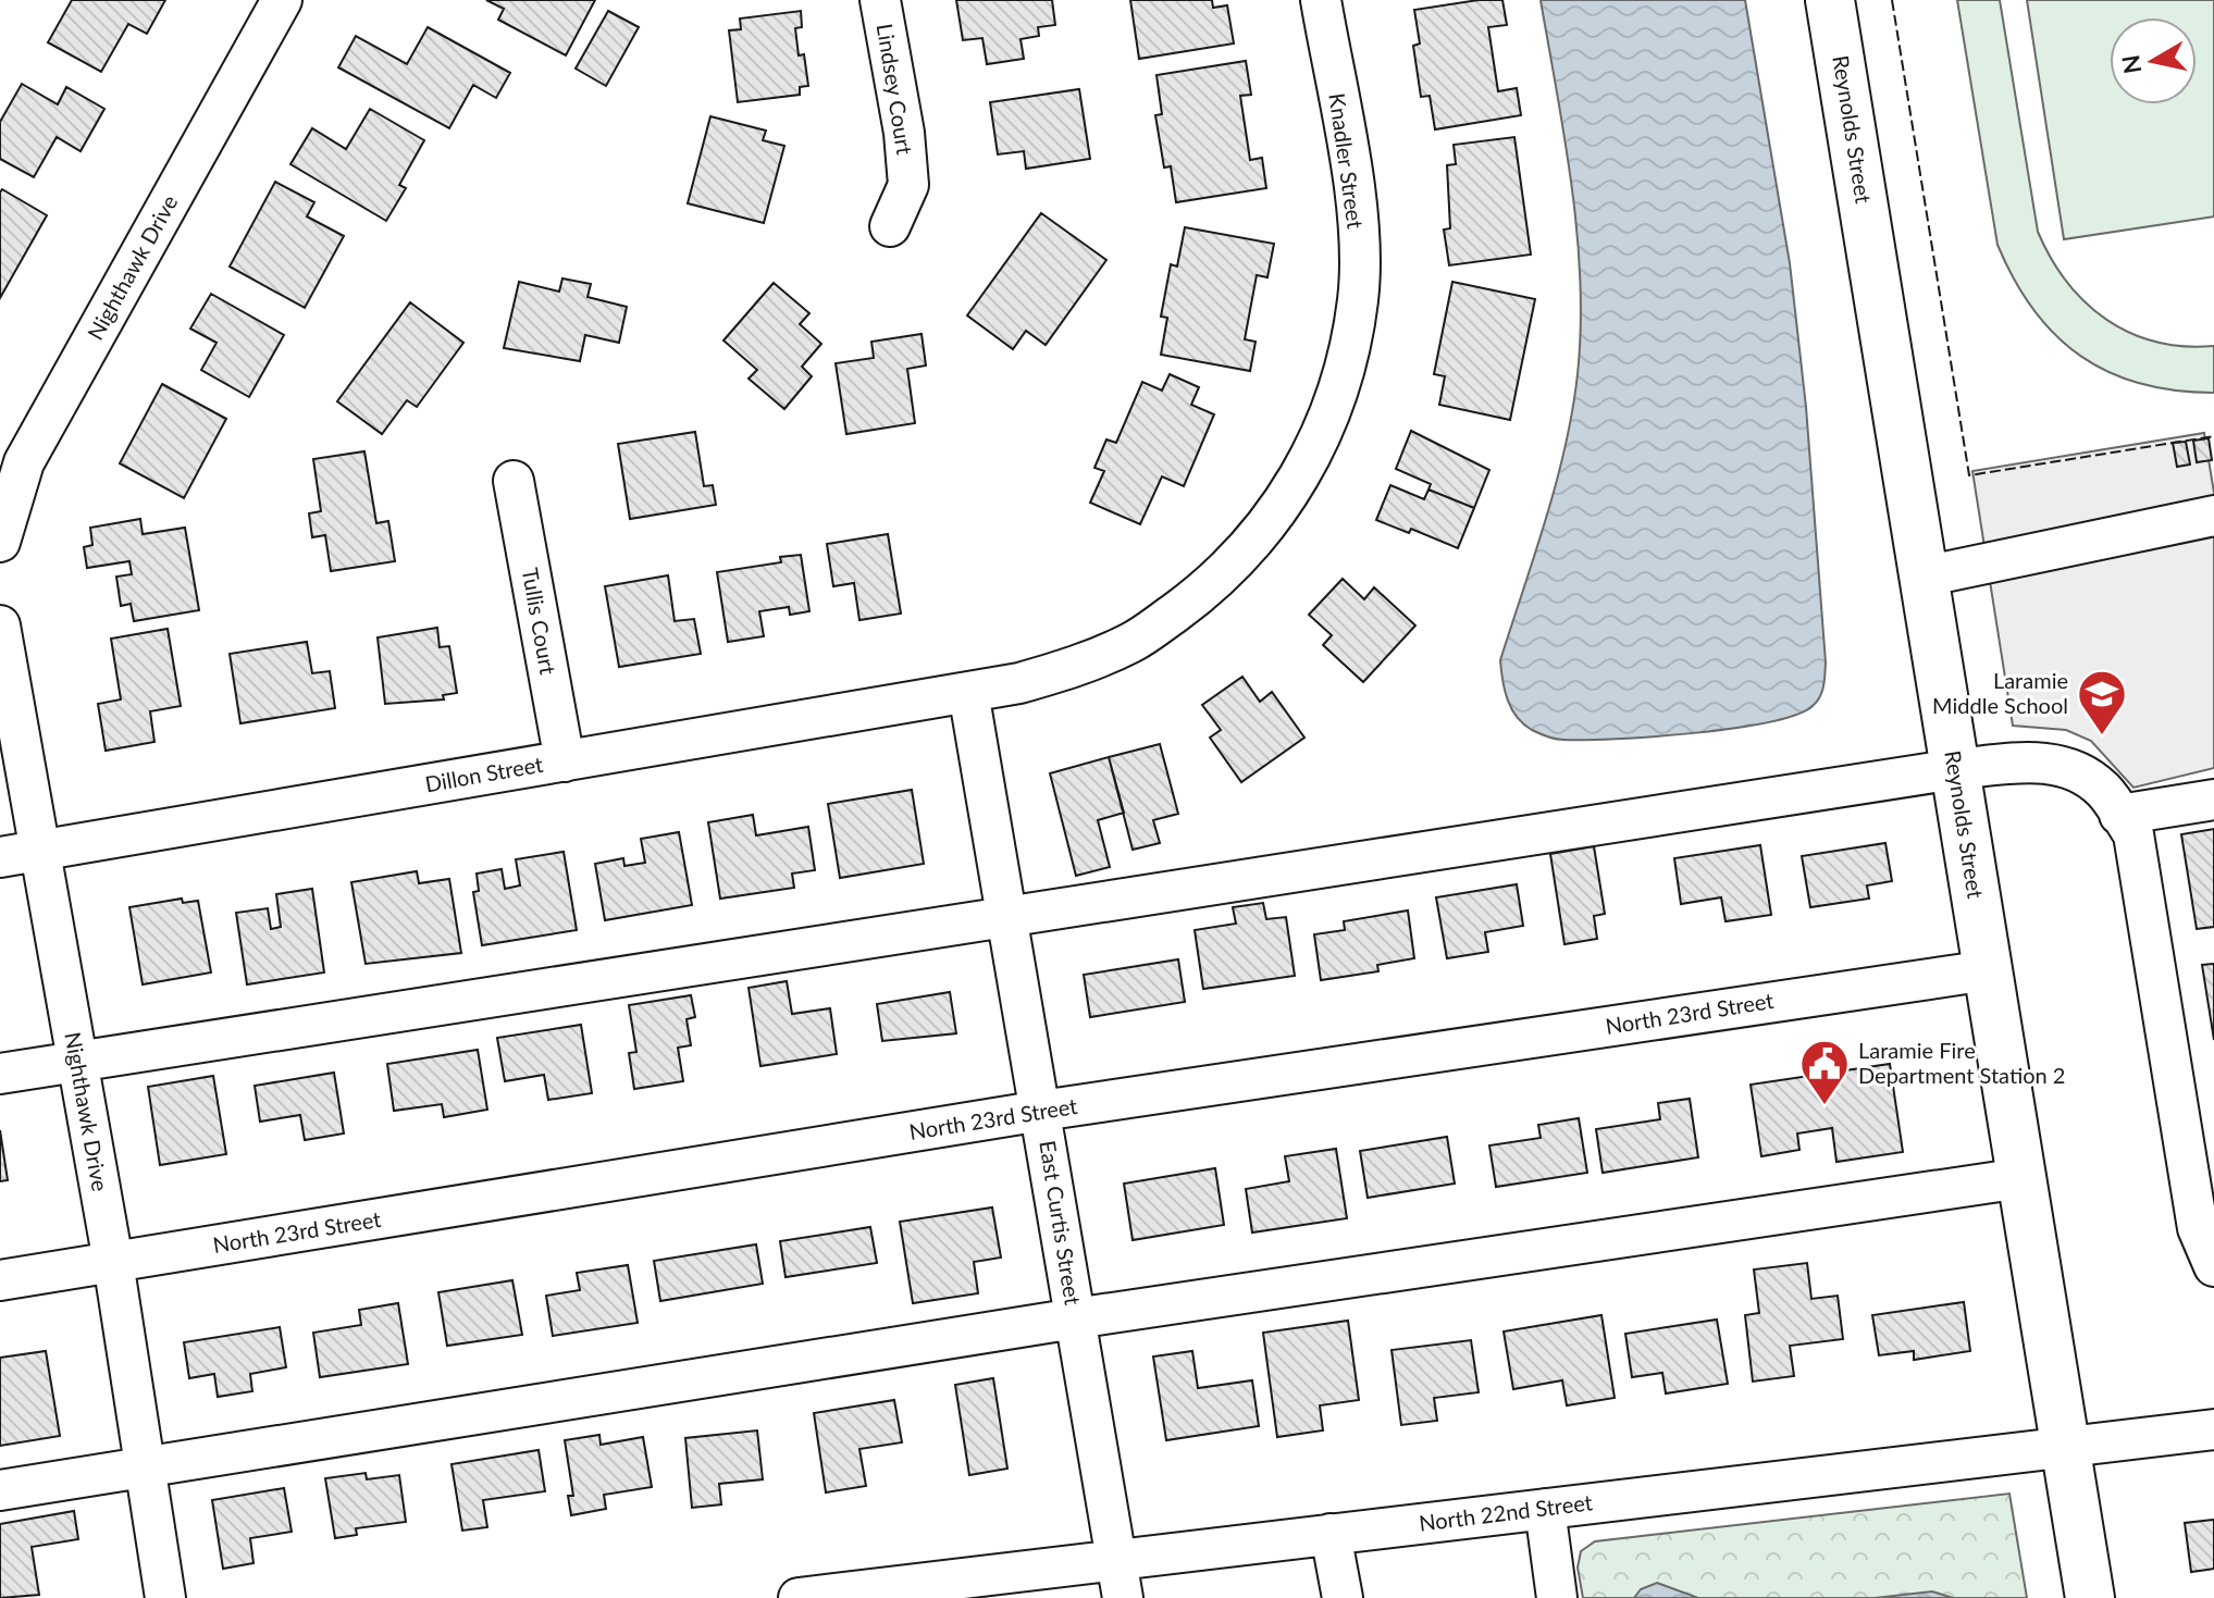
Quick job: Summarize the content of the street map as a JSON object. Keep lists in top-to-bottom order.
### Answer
{
  "streets": {
    "main road": ["Reynolds Street"],
    "street": [
      "Lindsey Court",
      "Knadler Street",
      "Nighthawk Drive",
      "Tullis Court",
      "Dillon Street",
      "North 23rd Street",
      "East Curtis Street",
      "North 22nd Street"
    ]
  },
  "crossings": [
    ["Reynolds Street", "North 23rd Street"],
    ["Reynolds Street", "North 22nd Street"],
    ["Knadler Street", "Dillon Street"],
    ["Knadler Street", "East Curtis Street"],
    ["Nighthawk Drive", "Dillon Street"],
    ["Nighthawk Drive", "North 23rd Street"],
    ["Tullis Court", "Dillon Street"],
    ["Dillon Street", "East Curtis Street"],
    ["North 23rd Street", "East Curtis Street"],
    ["East Curtis Street", "North 22nd Street"]
  ],
  "places": {
    "school or university": ["Laramie Middle School"],
    "public building": ["Laramie Fire Department Station 2"]
  },
  "north": "left"
}
